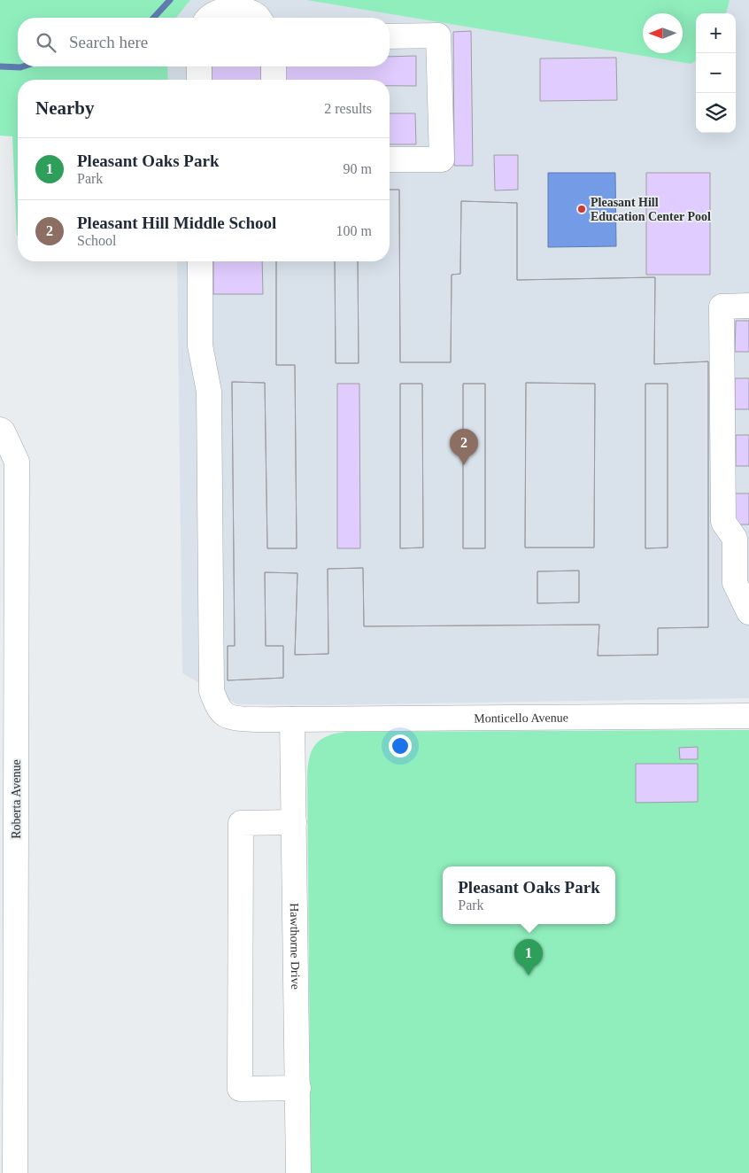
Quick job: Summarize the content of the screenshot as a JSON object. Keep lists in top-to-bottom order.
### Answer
{
  "streets": {
    "street": ["Monticello Avenue", "Roberta Avenue", "Hawthorne Drive"]
  },
  "crossings": [
    ["Monticello Avenue", "Hawthorne Drive"]
  ],
  "places": ["Pleasant Hill Education Center Pool"],
  "north": "left",
  "page": {
    "map_buttons": ["+", "−"],
    "search": "Search here",
    "heading": ["Nearby", "2 results"],
    "list": [
      {
        "mark": "1",
        "name": "Pleasant Oaks Park",
        "note": "Park",
        "value": "90 m"
      },
      {
        "mark": "2",
        "name": "Pleasant Hill Middle School",
        "note": "School",
        "value": "100 m"
      }
    ],
    "pins": ["2", "1"],
    "popup": ["Pleasant Oaks Park", "Park"]
  }
}
